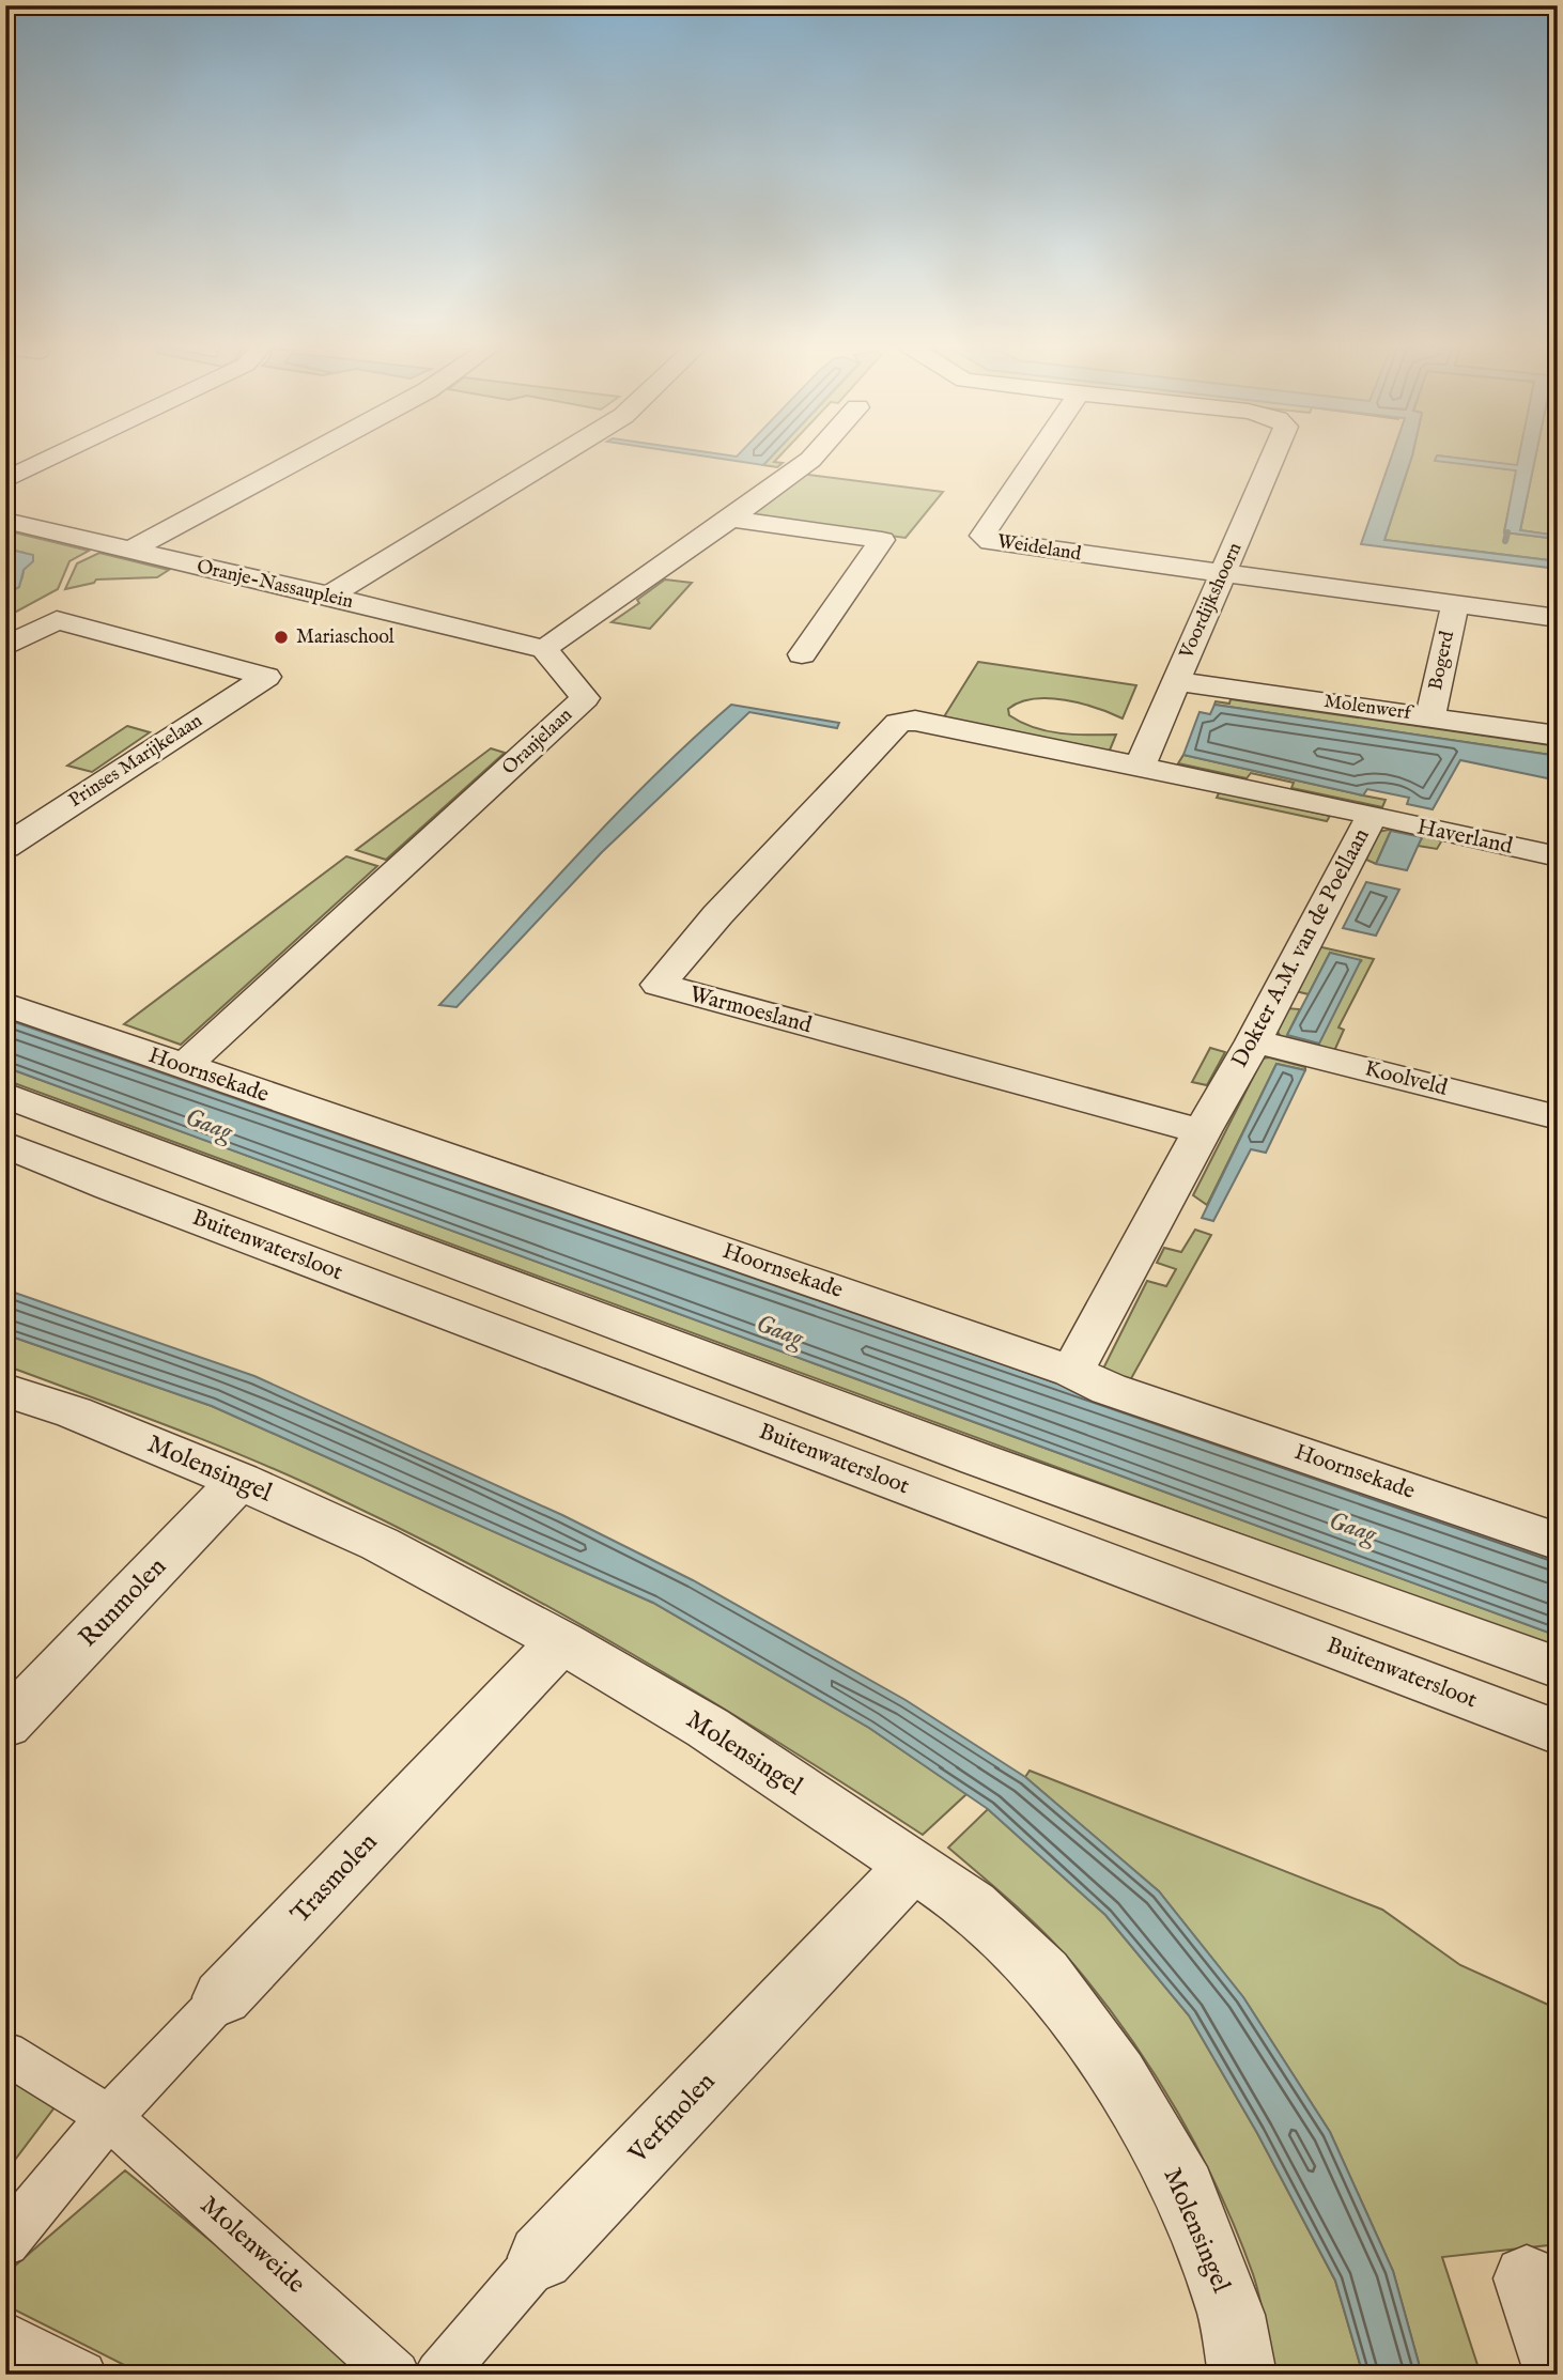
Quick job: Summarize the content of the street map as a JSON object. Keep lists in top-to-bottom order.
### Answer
{
  "streets": {
    "street": [
      "Weideland",
      "Oranje-Nassauplein",
      "Voordijkshoorn",
      "Bogerd",
      "Molenwerf",
      "Oranjelaan",
      "Prinses Marijkelaan",
      "Haverland",
      "Dokter A.M. van de Poellaan",
      "Warmoesland",
      "Hoornsekade",
      "Koolveld",
      "Buitenwatersloot",
      "Molensingel",
      "Runmolen",
      "Trasmolen",
      "Verfmolen",
      "Molenweide"
    ]
  },
  "crossings": [
    ["Weideland", "Voordijkshoorn"],
    ["Oranje-Nassauplein", "Oranjelaan"],
    ["Voordijkshoorn", "Molenwerf"],
    ["Voordijkshoorn", "Dokter A.M. van de Poellaan"],
    ["Bogerd", "Molenwerf"],
    ["Oranjelaan", "Hoornsekade"],
    ["Haverland", "Dokter A.M. van de Poellaan"],
    ["Dokter A.M. van de Poellaan", "Warmoesland"],
    ["Dokter A.M. van de Poellaan", "Hoornsekade"],
    ["Dokter A.M. van de Poellaan", "Koolveld"],
    ["Molensingel", "Runmolen"],
    ["Molensingel", "Trasmolen"],
    ["Molensingel", "Verfmolen"],
    ["Trasmolen", "Molenweide"]
  ],
  "water": ["Gaag"],
  "places": ["Mariaschool"]
}
